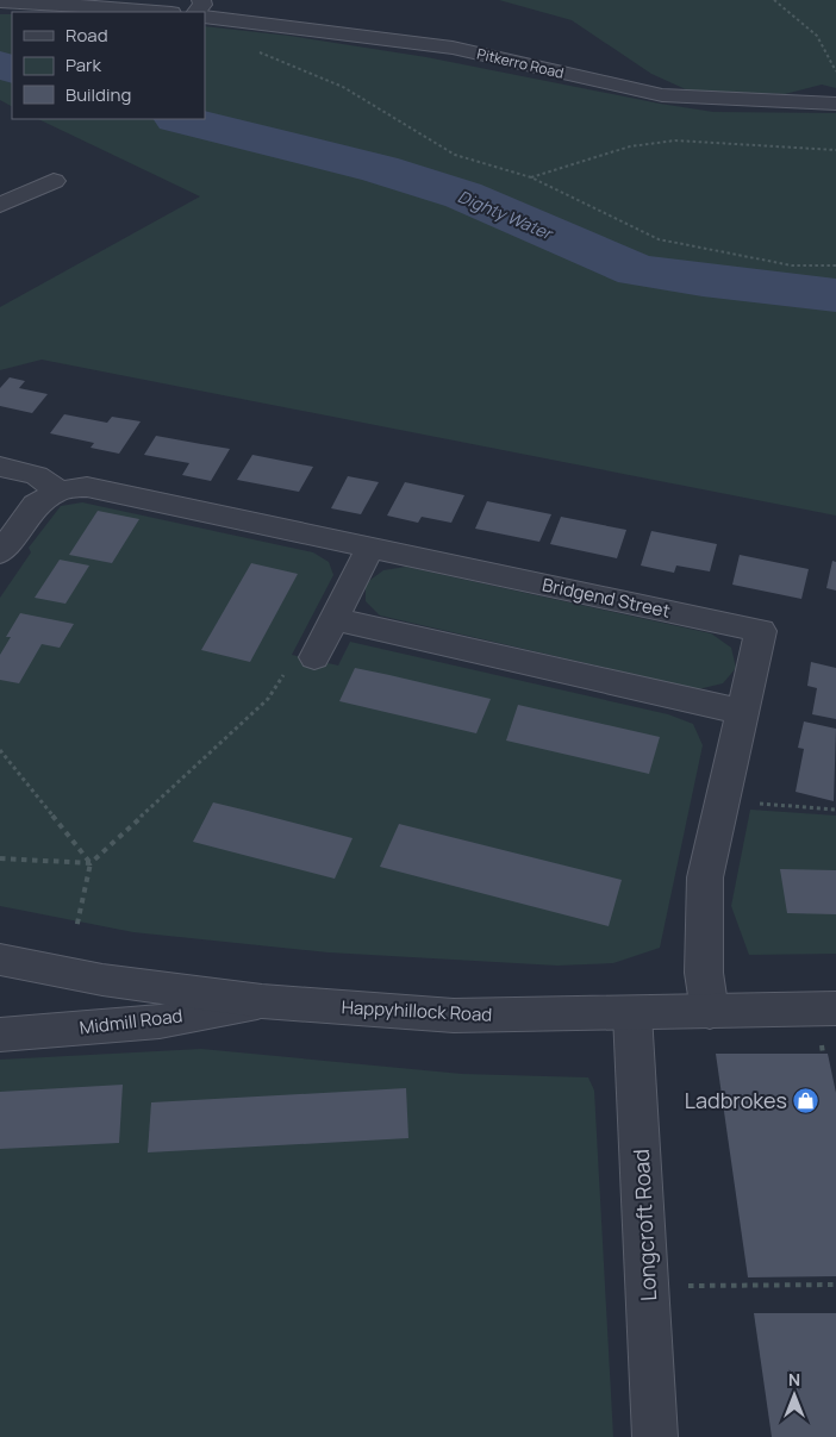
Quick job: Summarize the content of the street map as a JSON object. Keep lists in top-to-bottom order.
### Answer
{
  "streets": {
    "street": [
      "Pitkerro Road",
      "Bridgend Street",
      "Happyhillock Road",
      "Midmill Road",
      "Longcroft Road"
    ]
  },
  "crossings": [
    ["Bridgend Street", "Happyhillock Road"],
    ["Happyhillock Road", "Midmill Road"],
    ["Happyhillock Road", "Longcroft Road"]
  ],
  "water": ["Dighty Water"],
  "places": {
    "shop": ["Ladbrokes"]
  },
  "legend": ["Road", "Park", "Building"],
  "north": "top"
}
